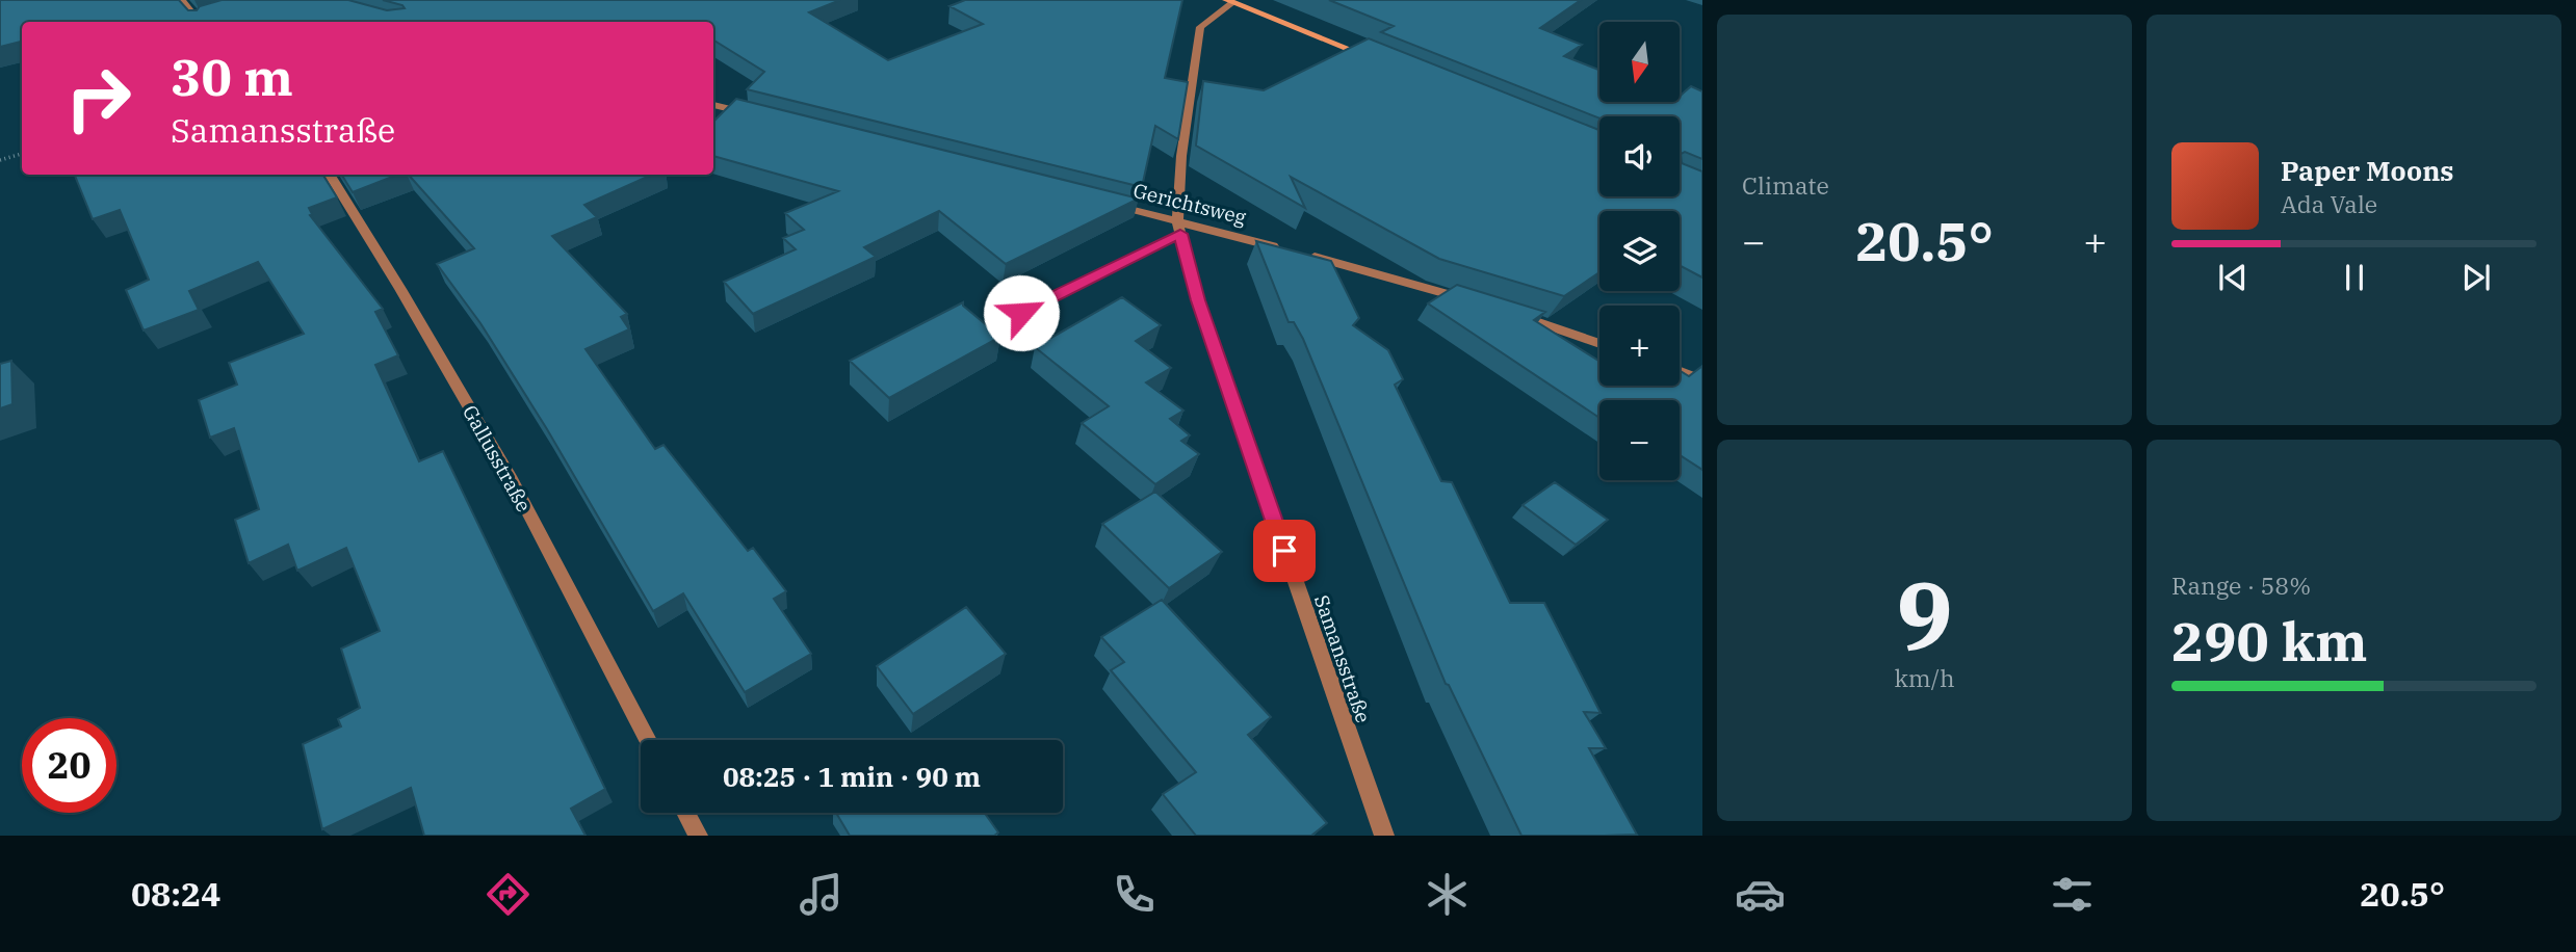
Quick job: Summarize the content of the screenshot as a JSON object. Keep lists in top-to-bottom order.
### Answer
{
  "streets": {
    "street": ["Gerichtsweg", "Gallusstraße", "Samansstraße"]
  },
  "crossings": [
    ["Gerichtsweg", "Samansstraße"]
  ],
  "north": "bottom",
  "page": {
    "tile": [
      "Climate",
      ["9", "km/h"],
      ["Range · 58%", "290 km"]
    ],
    "map_buttons": ["+", "−"],
    "turn": ["30 m", "Samansstraße"],
    "song": ["Paper Moons", "Ada Vale"],
    "heat": ["−", "20.5°", "+"],
    "limit": "20",
    "trip": "08:25 · 1 min · 90 m",
    "tabs": ["08:24", "20.5°"]
  }
}
